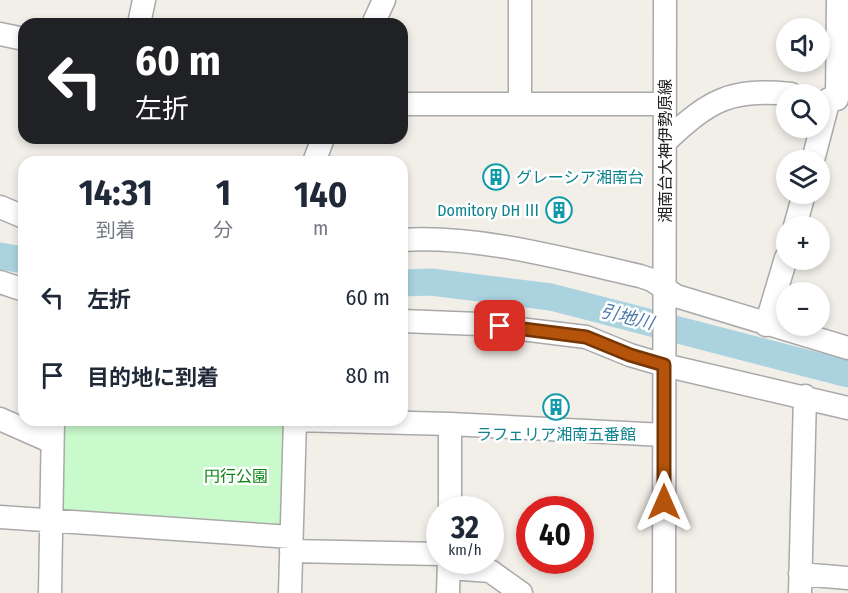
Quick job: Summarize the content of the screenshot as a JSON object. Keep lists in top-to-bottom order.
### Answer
{
  "streets": {
    "street": ["湘南台大神伊勢原線"]
  },
  "water": ["引地川"],
  "parks": ["円行公園"],
  "places": {
    "building": ["グレーシア湘南台", "Domitory DH Ⅲ", "ラフェリア湘南五番館"]
  },
  "page": {
    "map_buttons": ["+", "−"],
    "turn": ["60 m", "左折"],
    "eta": [
      "14:31",
      "到着",
      "1",
      "分",
      "140",
      "m"
    ],
    "list": [
      {
        "name": "左折",
        "value": "60 m"
      },
      {
        "name": "目的地に到着",
        "value": "80 m"
      }
    ],
    "speed": "32 km/h",
    "limit": "40"
  }
}
